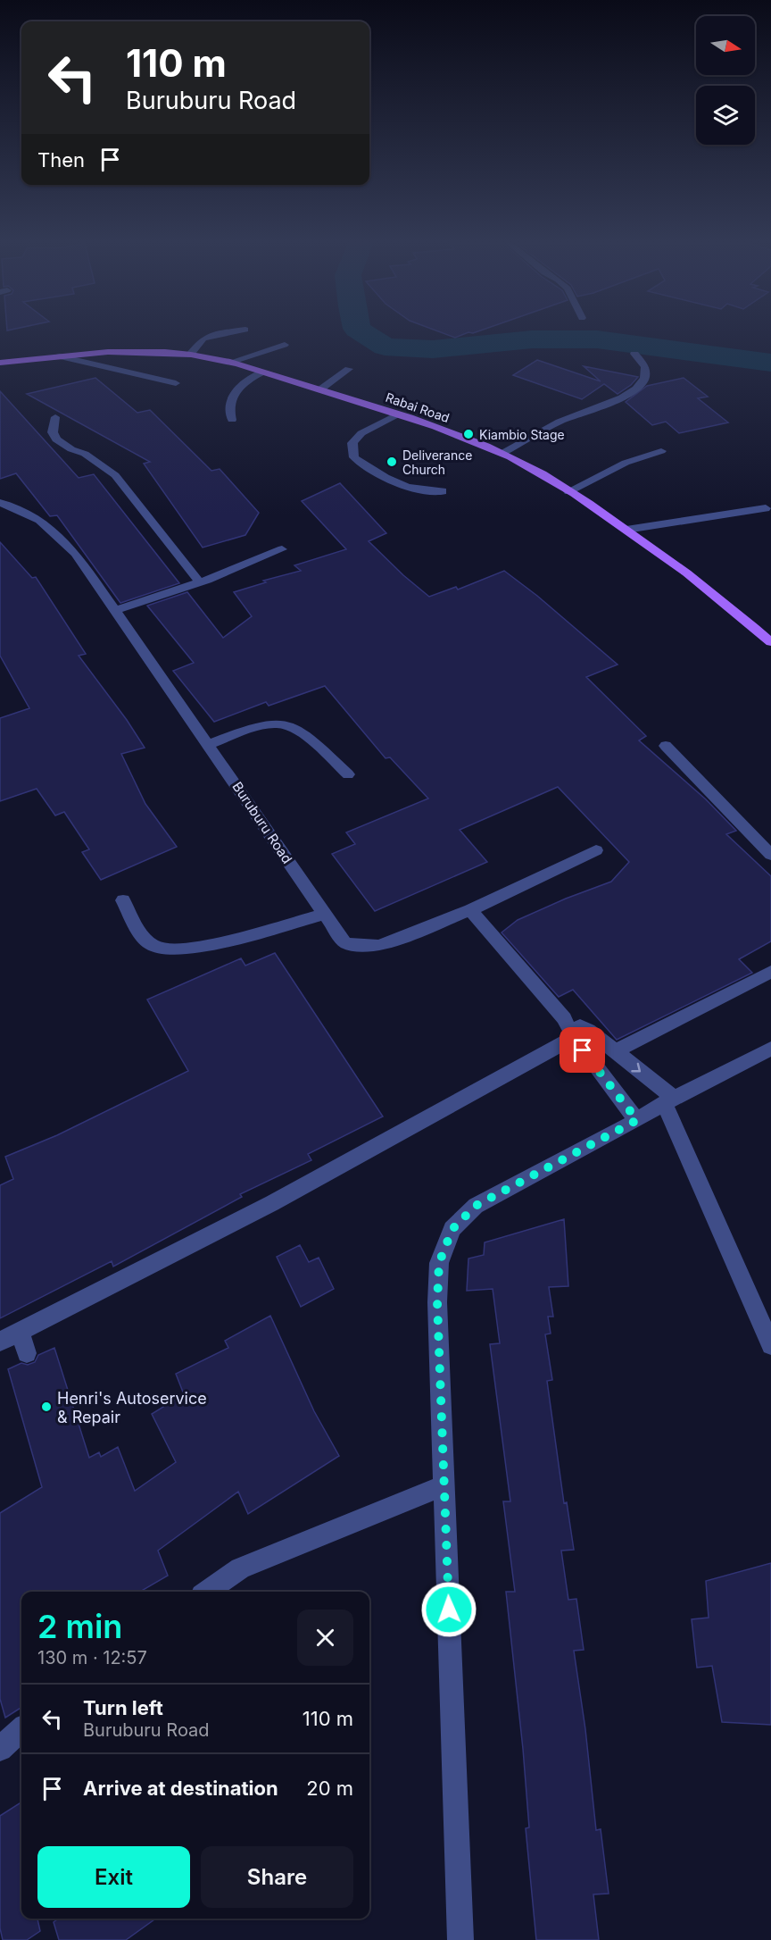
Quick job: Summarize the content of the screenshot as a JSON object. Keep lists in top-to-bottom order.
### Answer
{
  "streets": {
    "main road": ["Rabai Road"],
    "street": ["Buruburu Road"]
  },
  "places": ["Kiambio Stage", "Deliverance Church", "Henri's Autoservice & Repair"],
  "north": "right",
  "page": {
    "turn": ["110 m", "Buruburu Road"],
    "then": "Then",
    "heading": ["2 min", "130 m · 12:57"],
    "list": [
      {
        "name": "Turn left",
        "note": "Buruburu Road",
        "value": "110 m"
      },
      {
        "name": "Arrive at destination",
        "value": "20 m"
      }
    ],
    "buttons": ["Exit", "Share"]
  }
}
